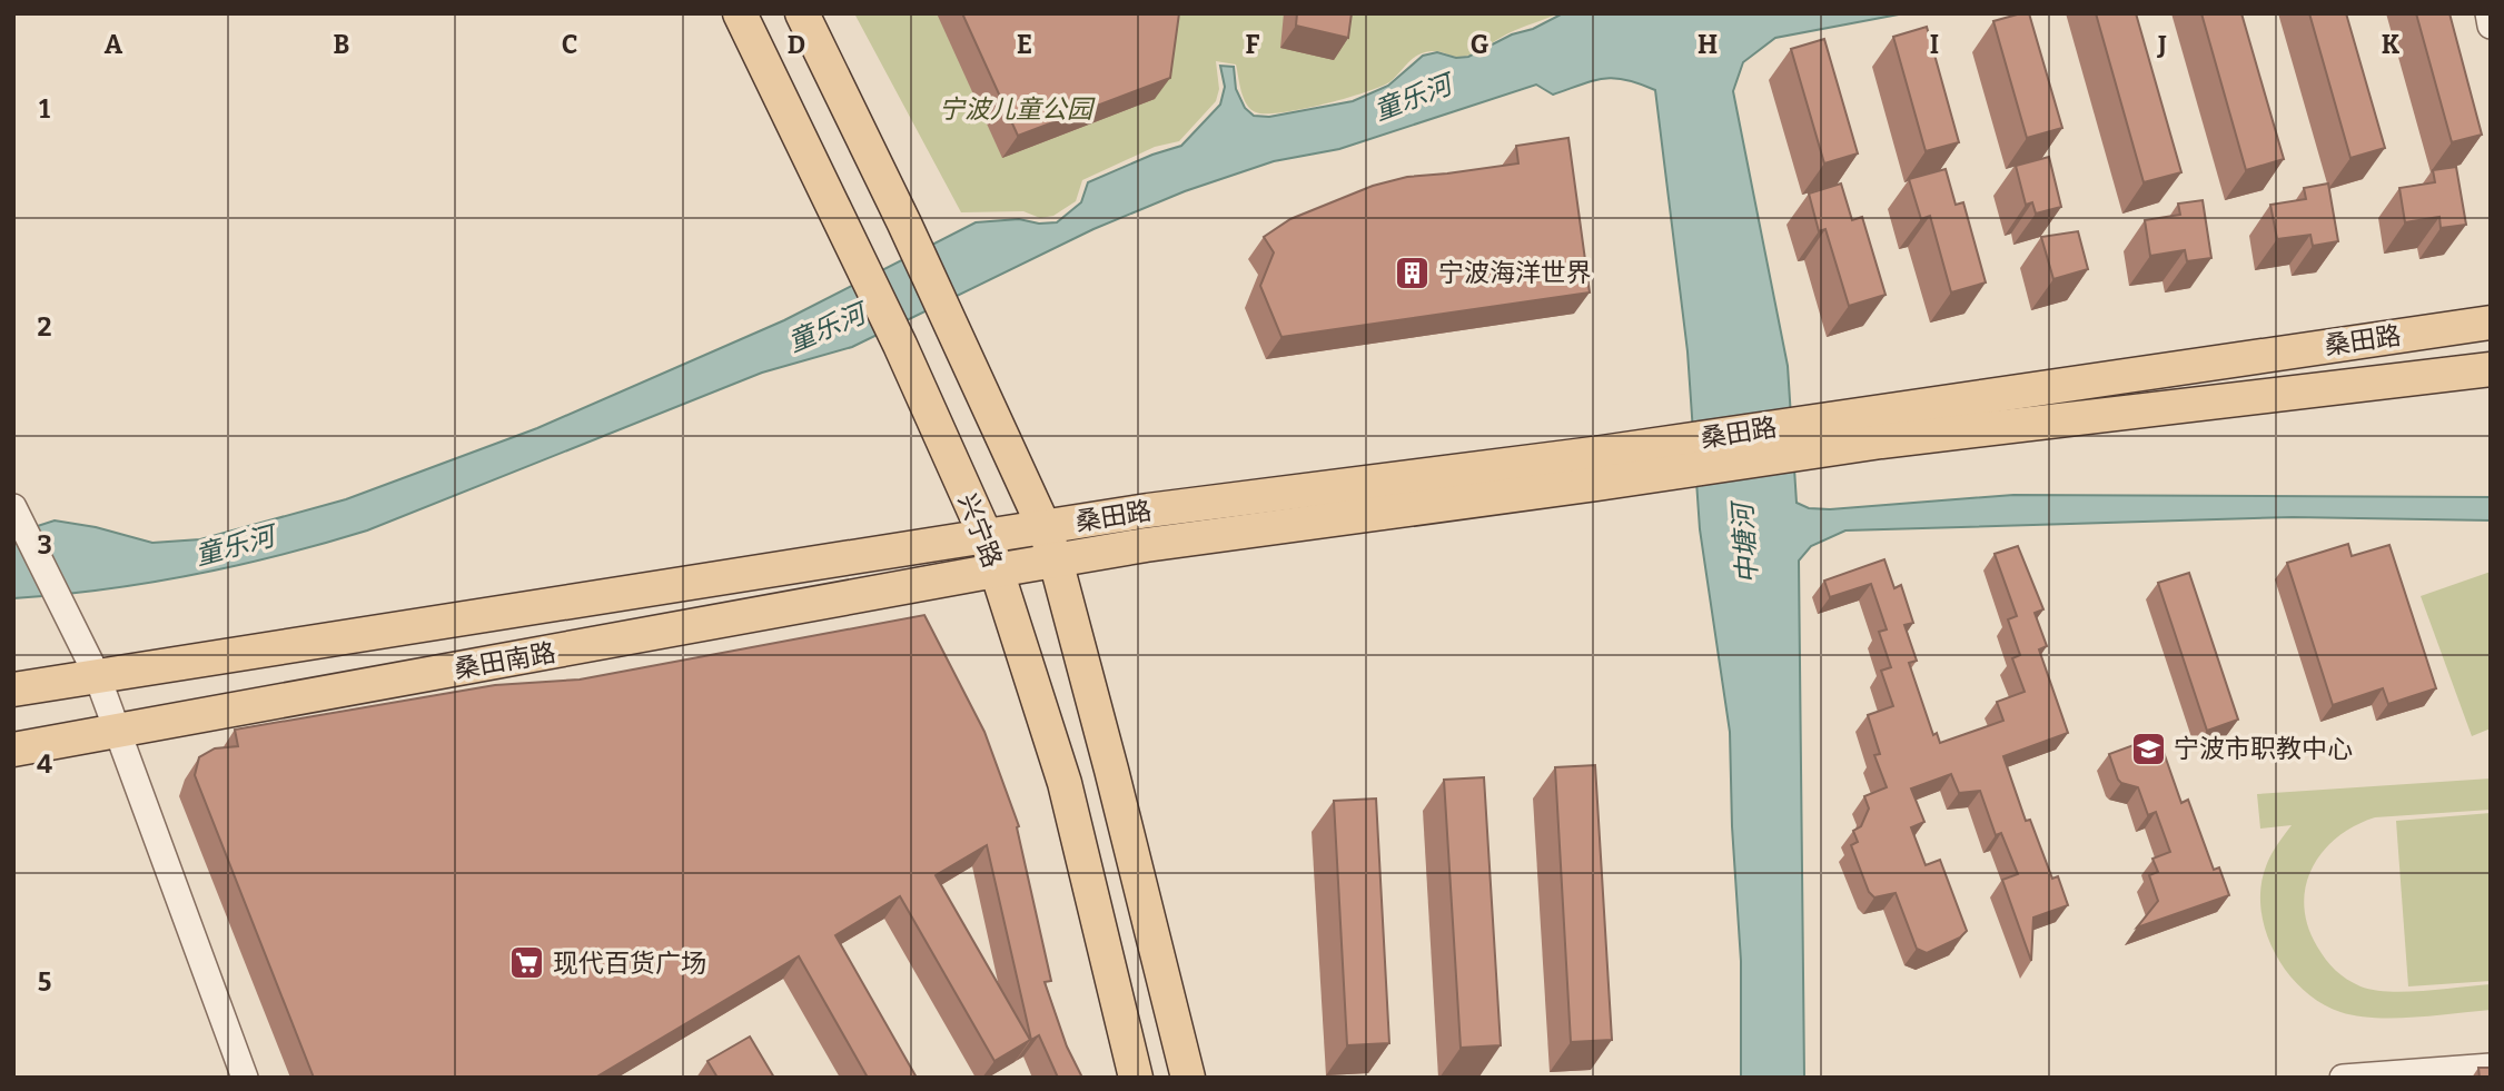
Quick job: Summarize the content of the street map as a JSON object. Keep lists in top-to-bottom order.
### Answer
{
  "streets": {
    "main road": ["桑田路", "兴宁路", "桑田南路"]
  },
  "crossings": [
    ["桑田路", "兴宁路"],
    ["桑田路", "桑田南路"],
    ["兴宁路", "桑田南路"]
  ],
  "water": ["童乐河", "中塘河"],
  "parks": ["宁波儿童公园"],
  "places": {
    "building": ["宁波海洋世界"],
    "school or university": ["宁波市职教中心"],
    "supermarket": ["现代百货广场"]
  },
  "grid": {
    "columns": [
      "A",
      "B",
      "C",
      "D",
      "E",
      "F",
      "G",
      "H",
      "I",
      "J",
      "K"
    ],
    "rows": [
      "1",
      "2",
      "3",
      "4",
      "5"
    ]
  }
}
